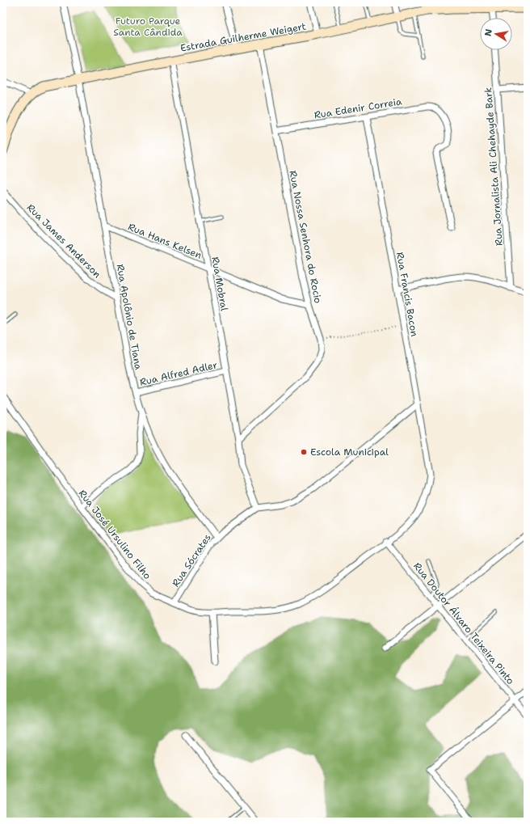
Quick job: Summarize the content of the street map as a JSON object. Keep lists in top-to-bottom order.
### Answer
{
  "streets": {
    "street": [
      "Estrada Guilherme Weigert",
      "Rua Edenir Correia",
      "Rua Jornalista Ali Chehayde Bark",
      "Rua Nossa Senhora do Rocio",
      "Rua James Anderson",
      "Rua Hans Kelsen",
      "Rua Mobral",
      "Rua Francis Bacon",
      "Rua Apolônio de Tiana",
      "Rua Alfred Adler",
      "Rua José Ursulino Filho",
      "Rua Sócrates",
      "Rua Doutor Álvaro Teixeira Pinto"
    ]
  },
  "crossings": [
    ["Estrada Guilherme Weigert", "Rua Nossa Senhora do Rocio"],
    ["Estrada Guilherme Weigert", "Rua Mobral"],
    ["Estrada Guilherme Weigert", "Rua Apolônio de Tiana"],
    ["Rua Edenir Correia", "Rua Nossa Senhora do Rocio"],
    ["Rua Edenir Correia", "Rua Francis Bacon"],
    ["Rua Nossa Senhora do Rocio", "Rua Hans Kelsen"],
    ["Rua Nossa Senhora do Rocio", "Rua Mobral"],
    ["Rua James Anderson", "Rua Apolônio de Tiana"],
    ["Rua Hans Kelsen", "Rua Mobral"],
    ["Rua Hans Kelsen", "Rua Apolônio de Tiana"],
    ["Rua Mobral", "Rua Alfred Adler"],
    ["Rua Mobral", "Rua Sócrates"],
    ["Rua Francis Bacon", "Rua José Ursulino Filho"],
    ["Rua Francis Bacon", "Rua Sócrates"],
    ["Rua Apolônio de Tiana", "Rua Alfred Adler"],
    ["Rua Apolônio de Tiana", "Rua Sócrates"],
    ["Rua José Ursulino Filho", "Rua Sócrates"],
    ["Rua José Ursulino Filho", "Rua Doutor Álvaro Teixeira Pinto"]
  ],
  "parks": ["Futuro Parque Santa Cândida"],
  "places": ["Escola Municipal"],
  "north": "left"
}
